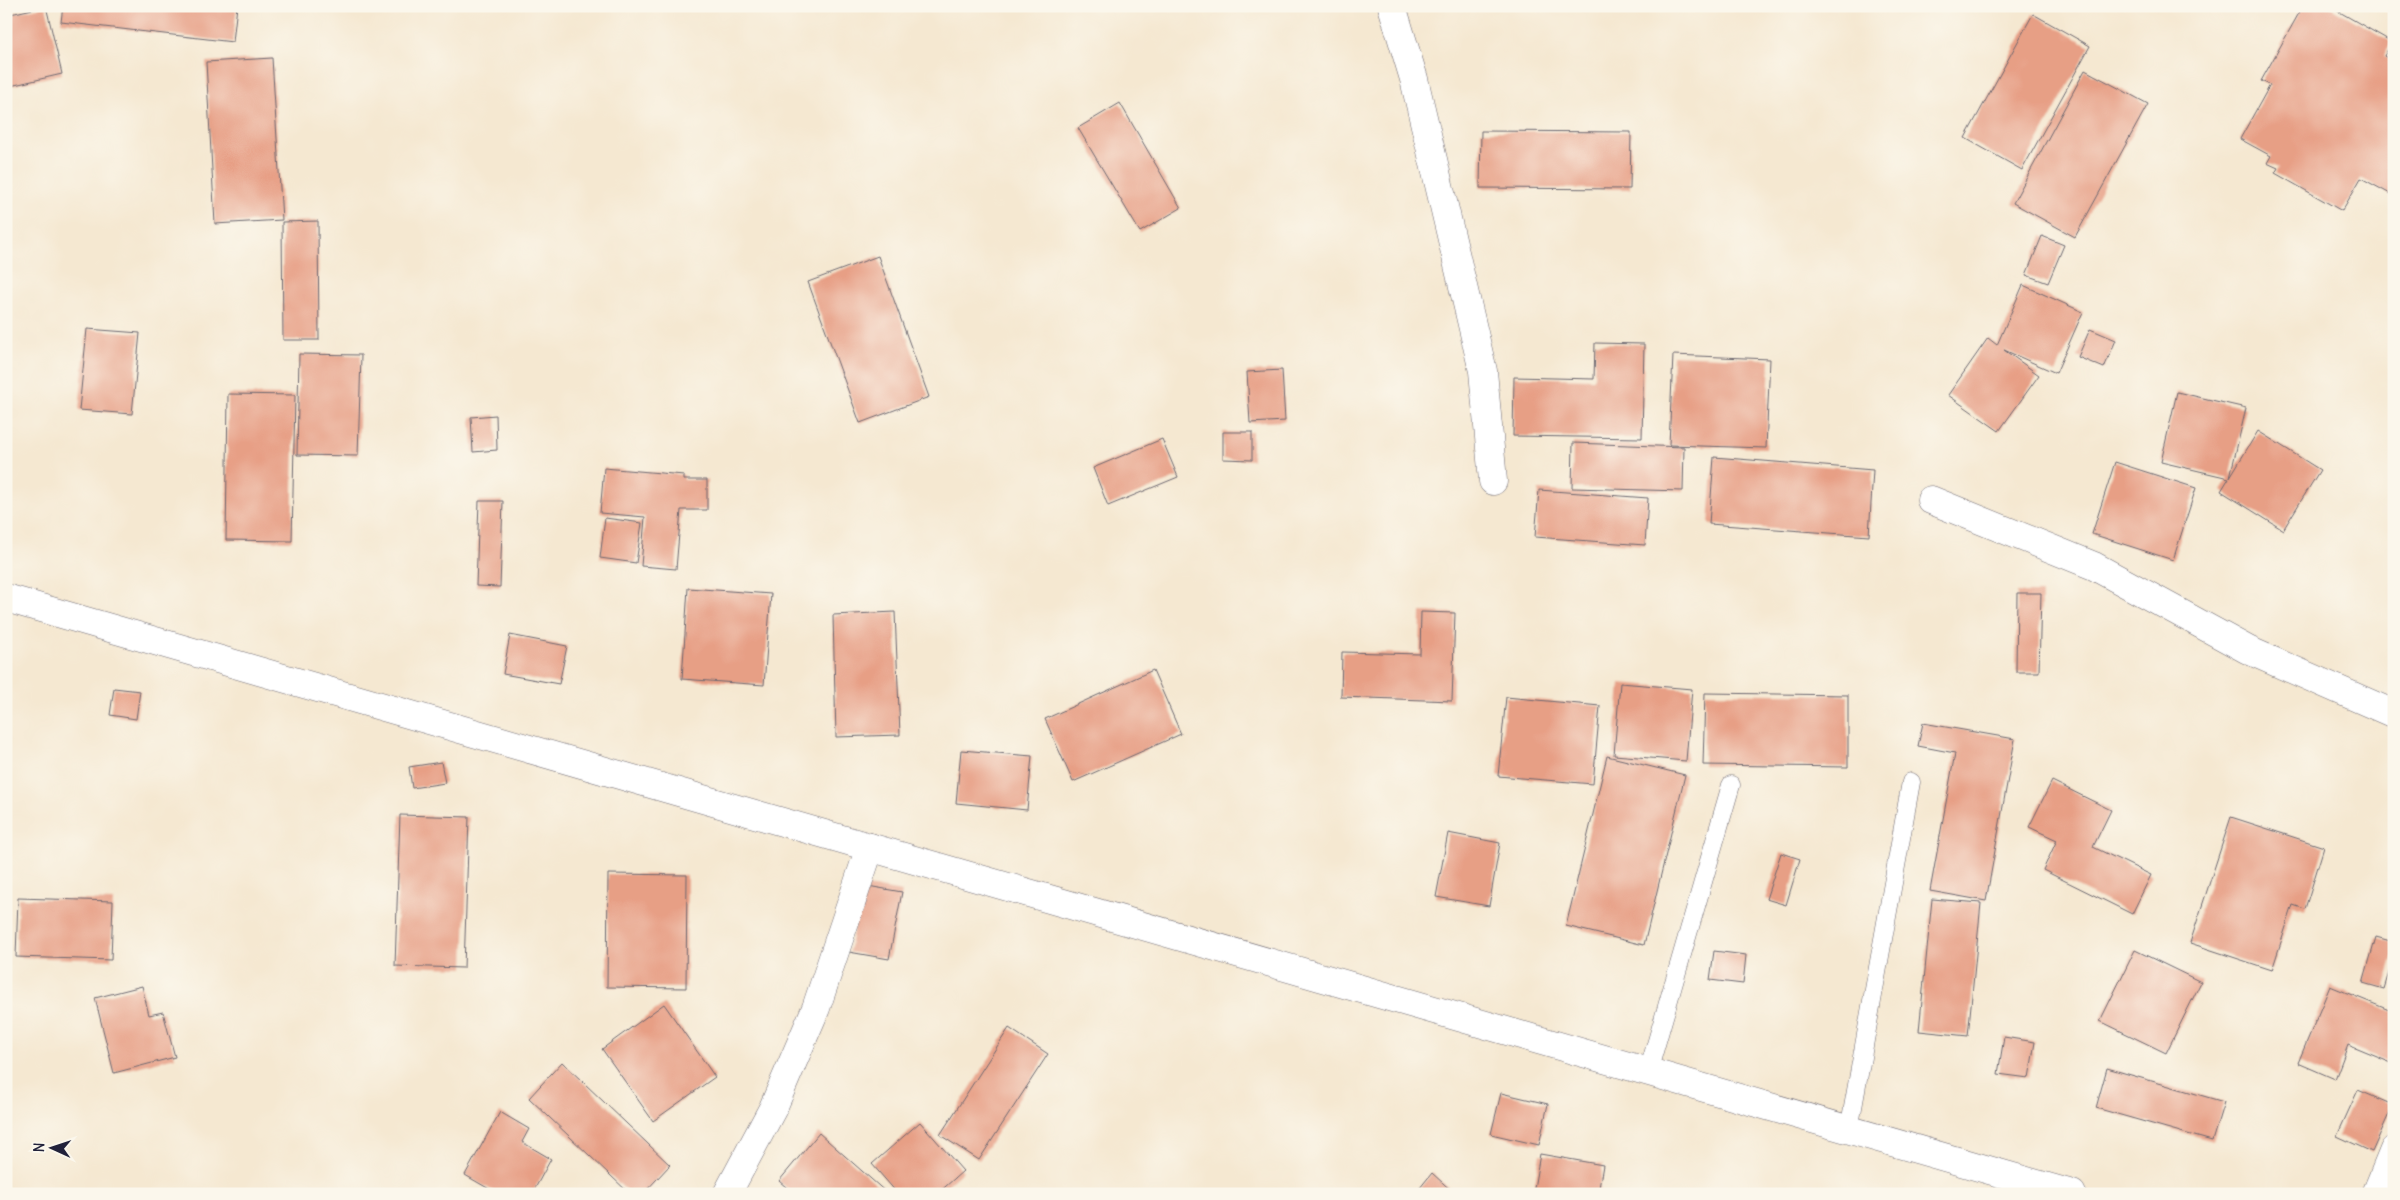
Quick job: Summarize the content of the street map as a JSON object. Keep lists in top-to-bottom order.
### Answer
{
  "north": "left"
}
